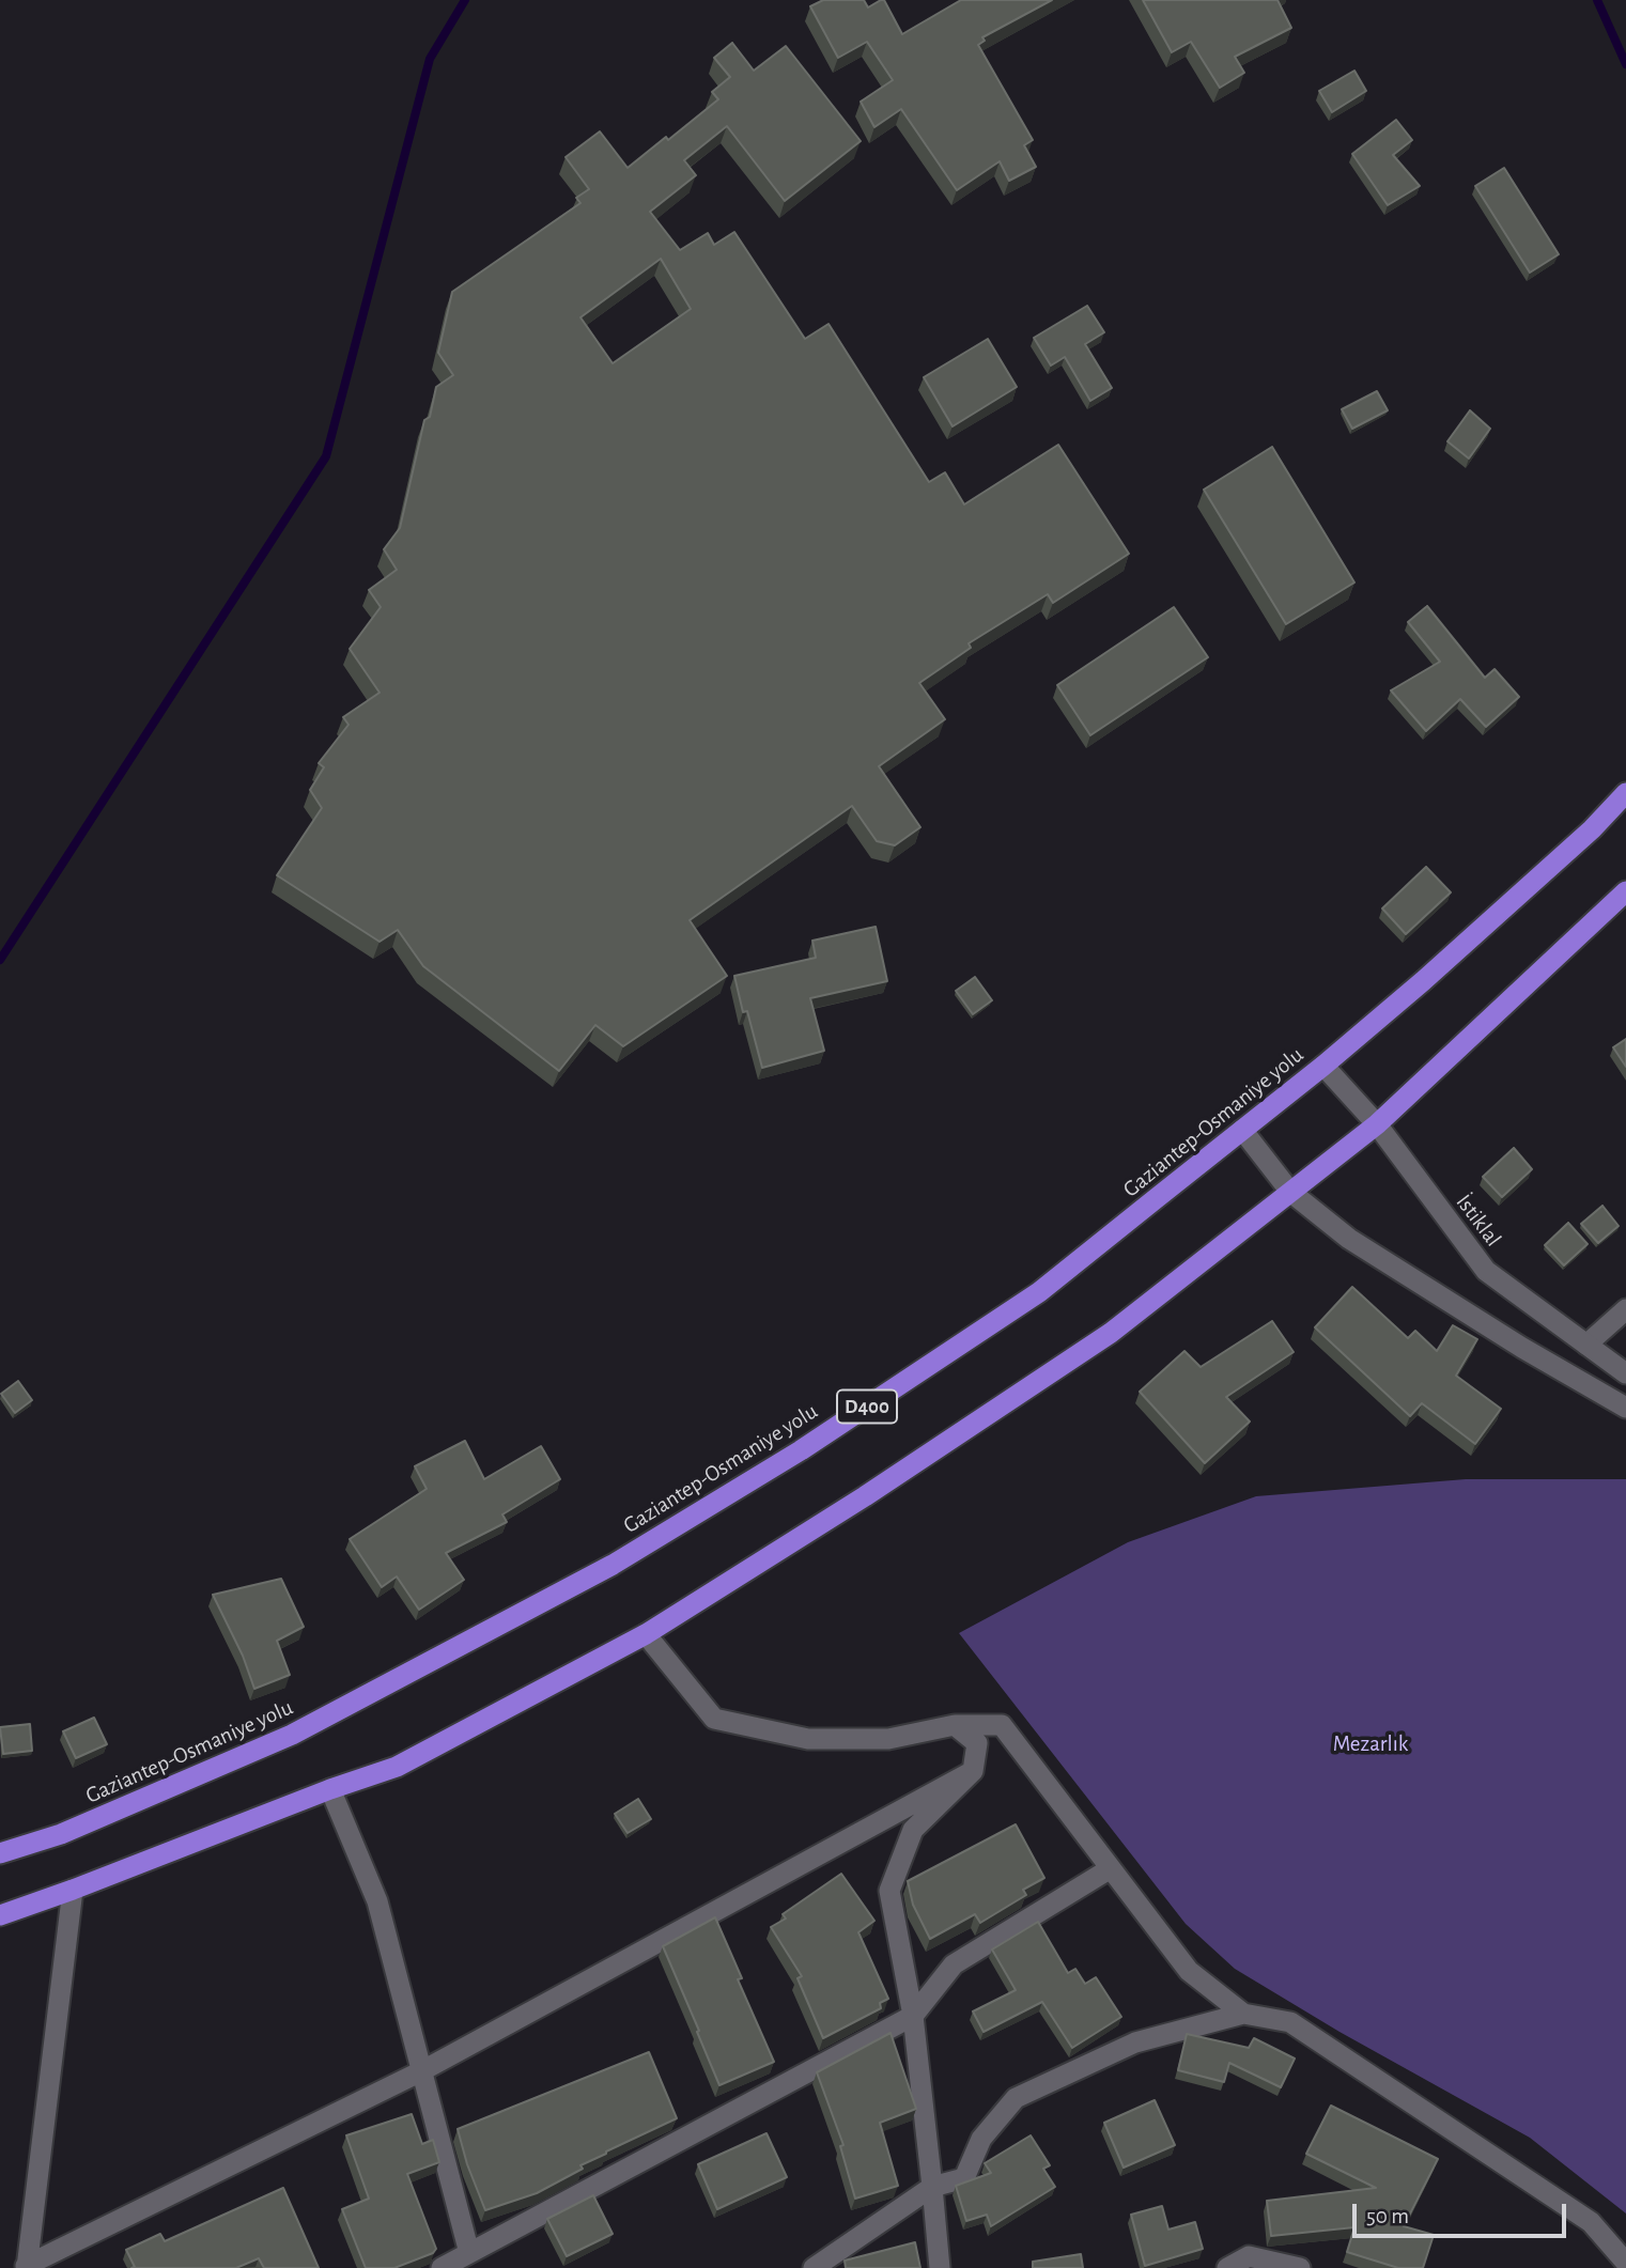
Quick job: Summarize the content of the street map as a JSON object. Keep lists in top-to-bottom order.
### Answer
{
  "streets": {
    "highway": ["Gaziantep-Osmaniye yolu", "D400"],
    "street": ["İstiklal"]
  },
  "crossings": [
    ["Gaziantep-Osmaniye yolu", "İstiklal"]
  ],
  "parks": ["Mezarlık"],
  "scale_bar": "50 m"
}
